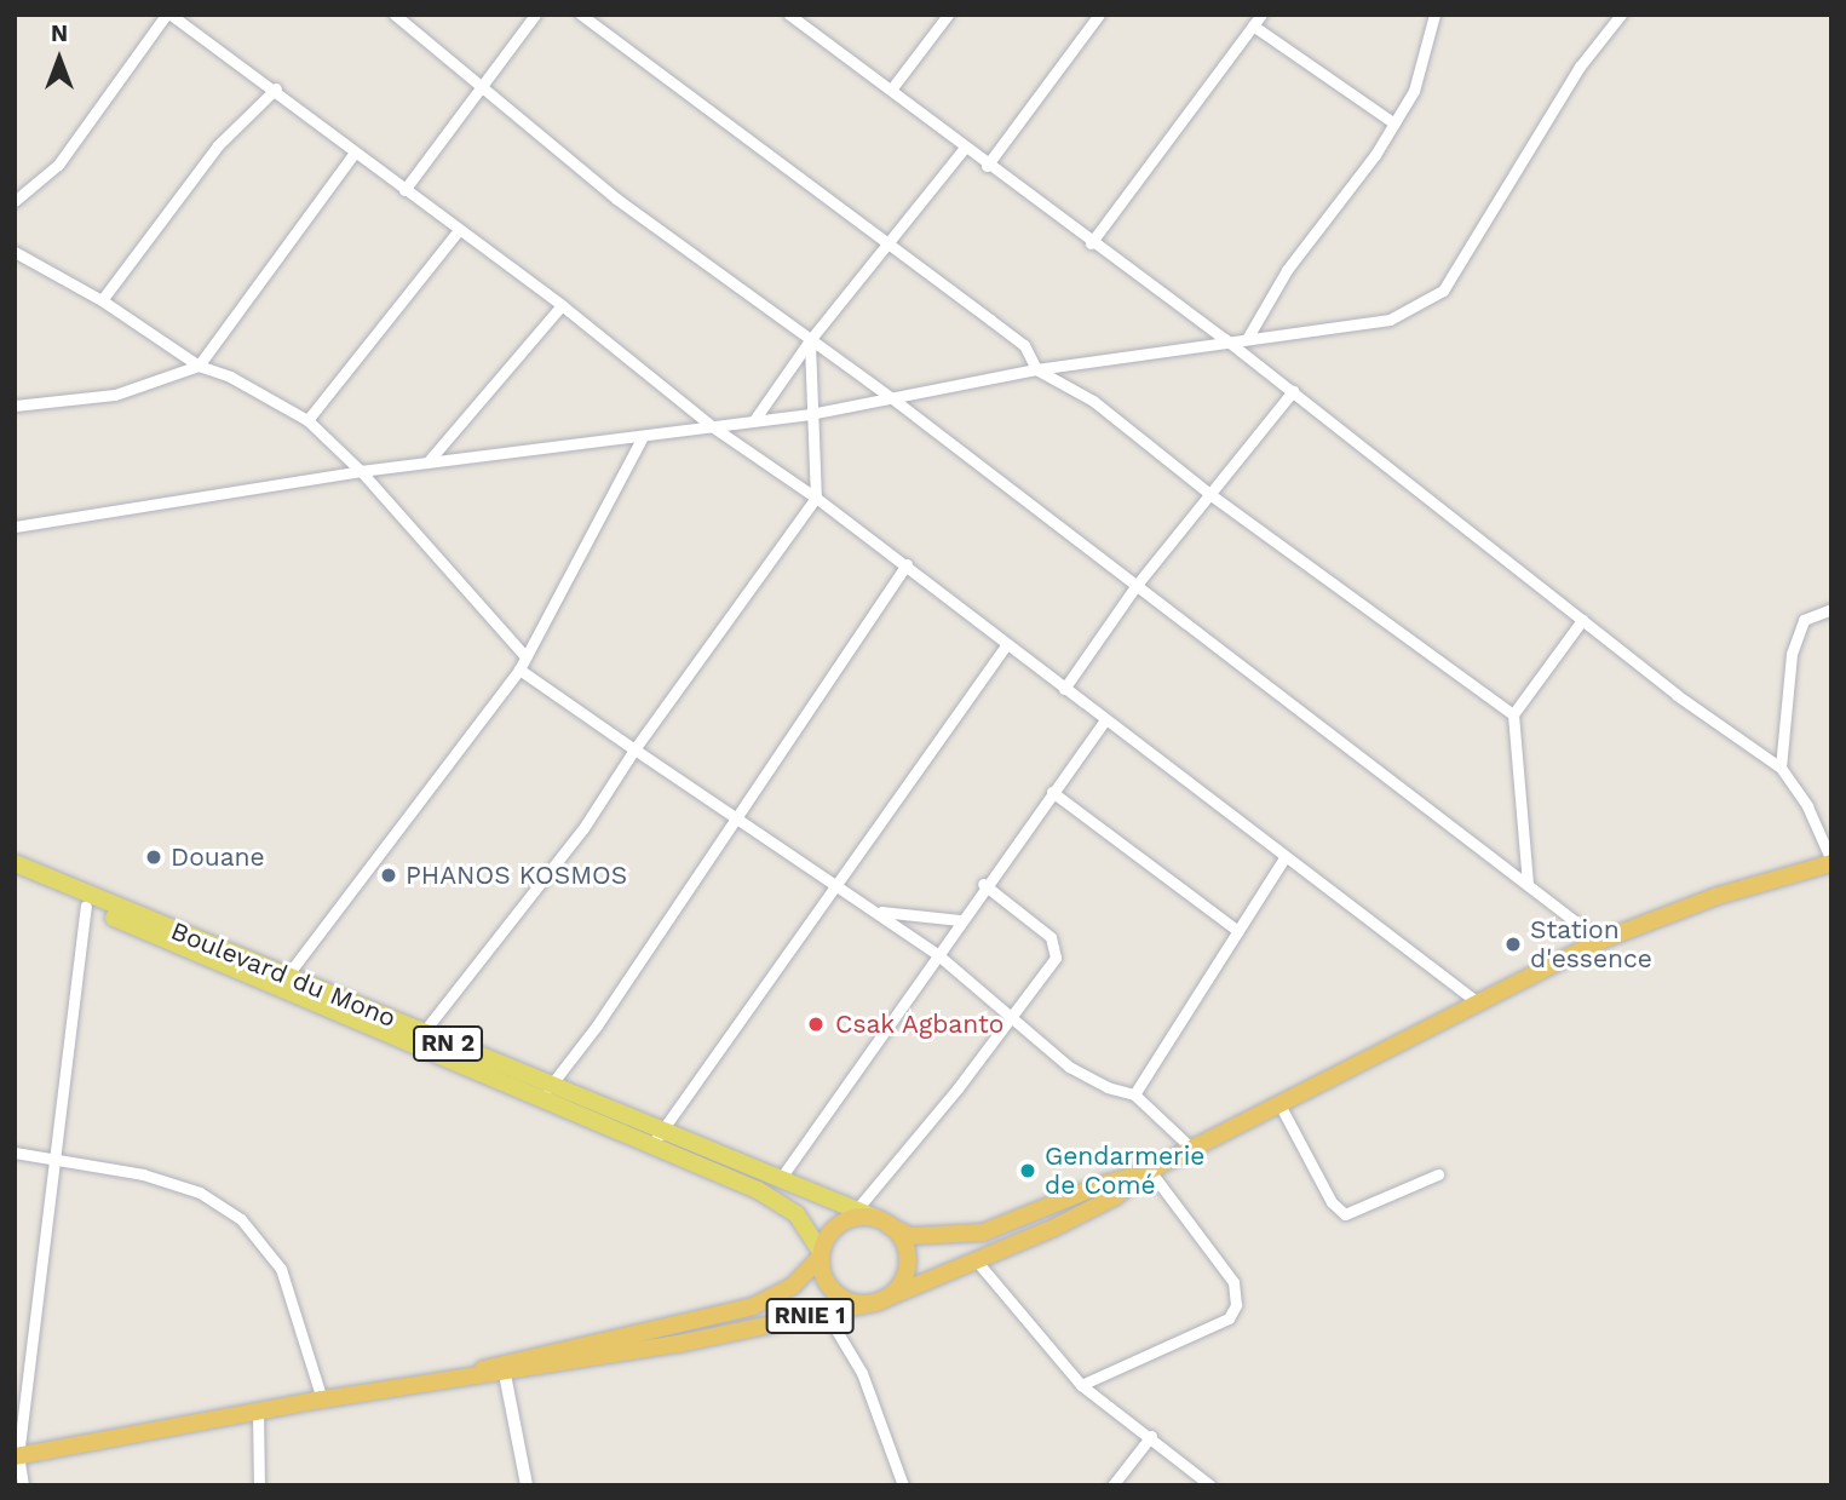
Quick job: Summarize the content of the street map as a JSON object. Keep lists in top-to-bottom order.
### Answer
{
  "streets": {
    "highway": ["RNIE 1"],
    "main road": ["Boulevard du Mono", "RN 2"]
  },
  "crossings": [
    ["Boulevard du Mono", "RNIE 1"]
  ],
  "places": [
    "Douane",
    "PHANOS KOSMOS",
    "Station d'essence",
    "Csak Agbanto",
    "Gendarmerie de Comé"
  ],
  "north": "top"
}
